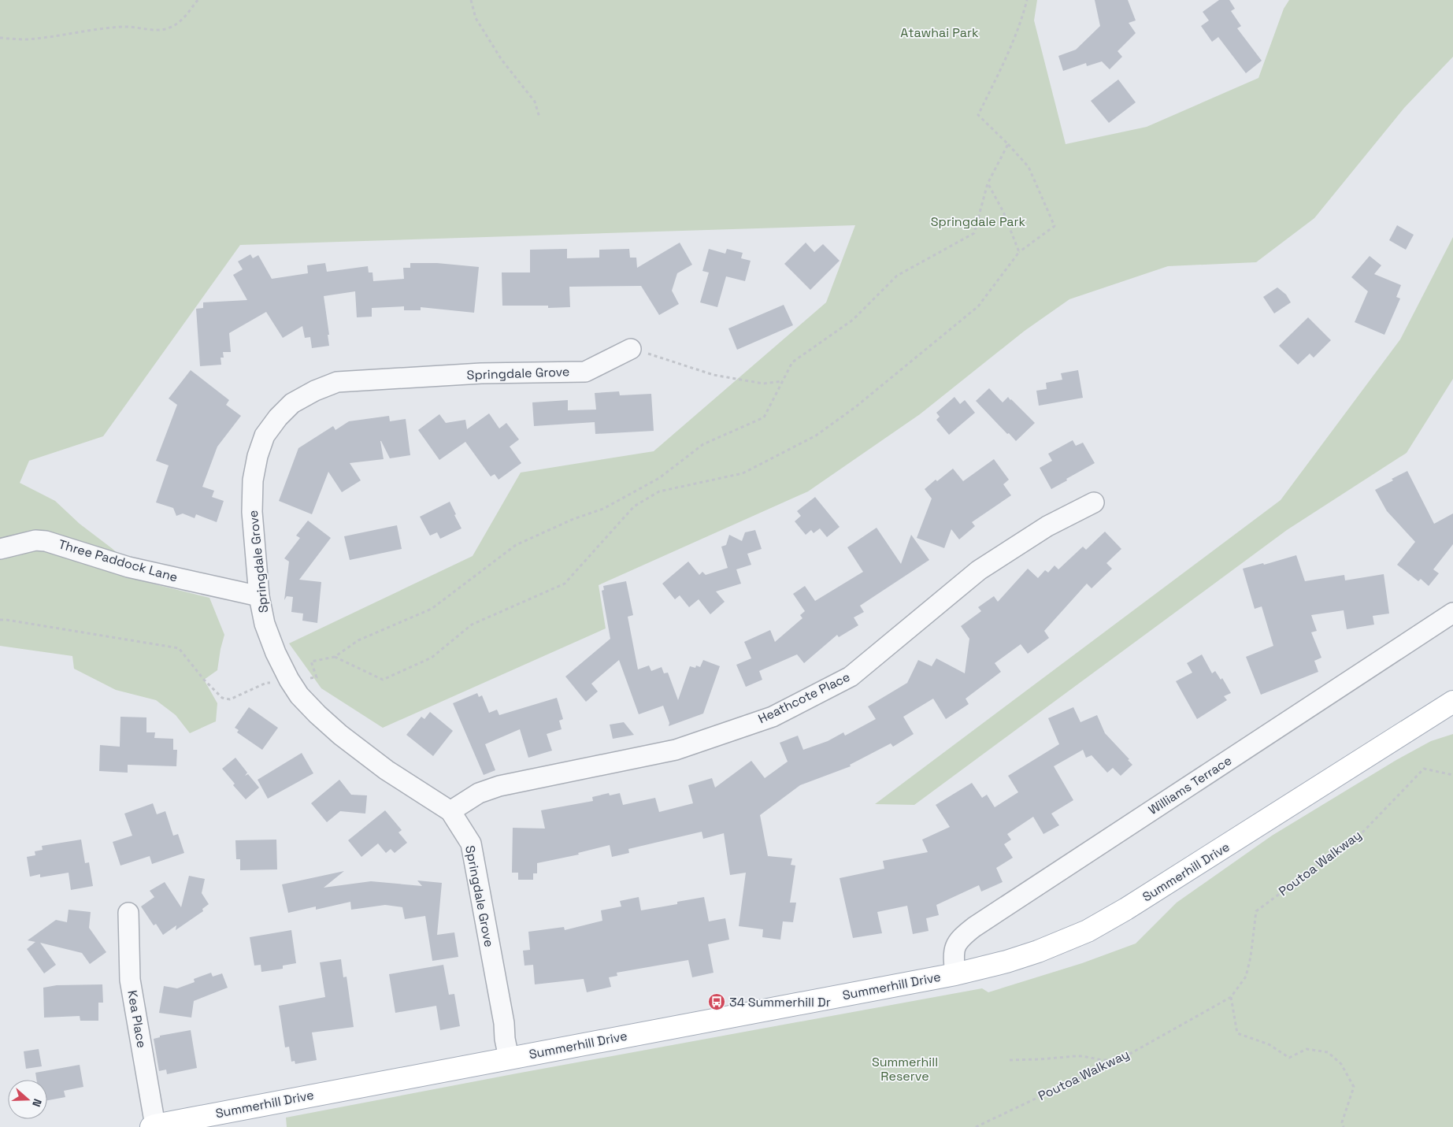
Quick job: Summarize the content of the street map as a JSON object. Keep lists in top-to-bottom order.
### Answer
{
  "streets": {
    "main road": ["Summerhill Drive"],
    "street": [
      "Springdale Grove",
      "Three Paddock Lane",
      "Heathcote Place",
      "Williams Terrace",
      "Kea Place"
    ],
    "path": ["Poutoa Walkway"]
  },
  "crossings": [
    ["Springdale Grove", "Three Paddock Lane"],
    ["Springdale Grove", "Heathcote Place"],
    ["Springdale Grove", "Summerhill Drive"],
    ["Williams Terrace", "Summerhill Drive"],
    ["Summerhill Drive", "Kea Place"]
  ],
  "parks": ["Atawhai Park", "Springdale Park", "Summerhill Reserve"],
  "places": {
    "bus stop": ["34 Summerhill Dr"]
  },
  "north": "right"
}
